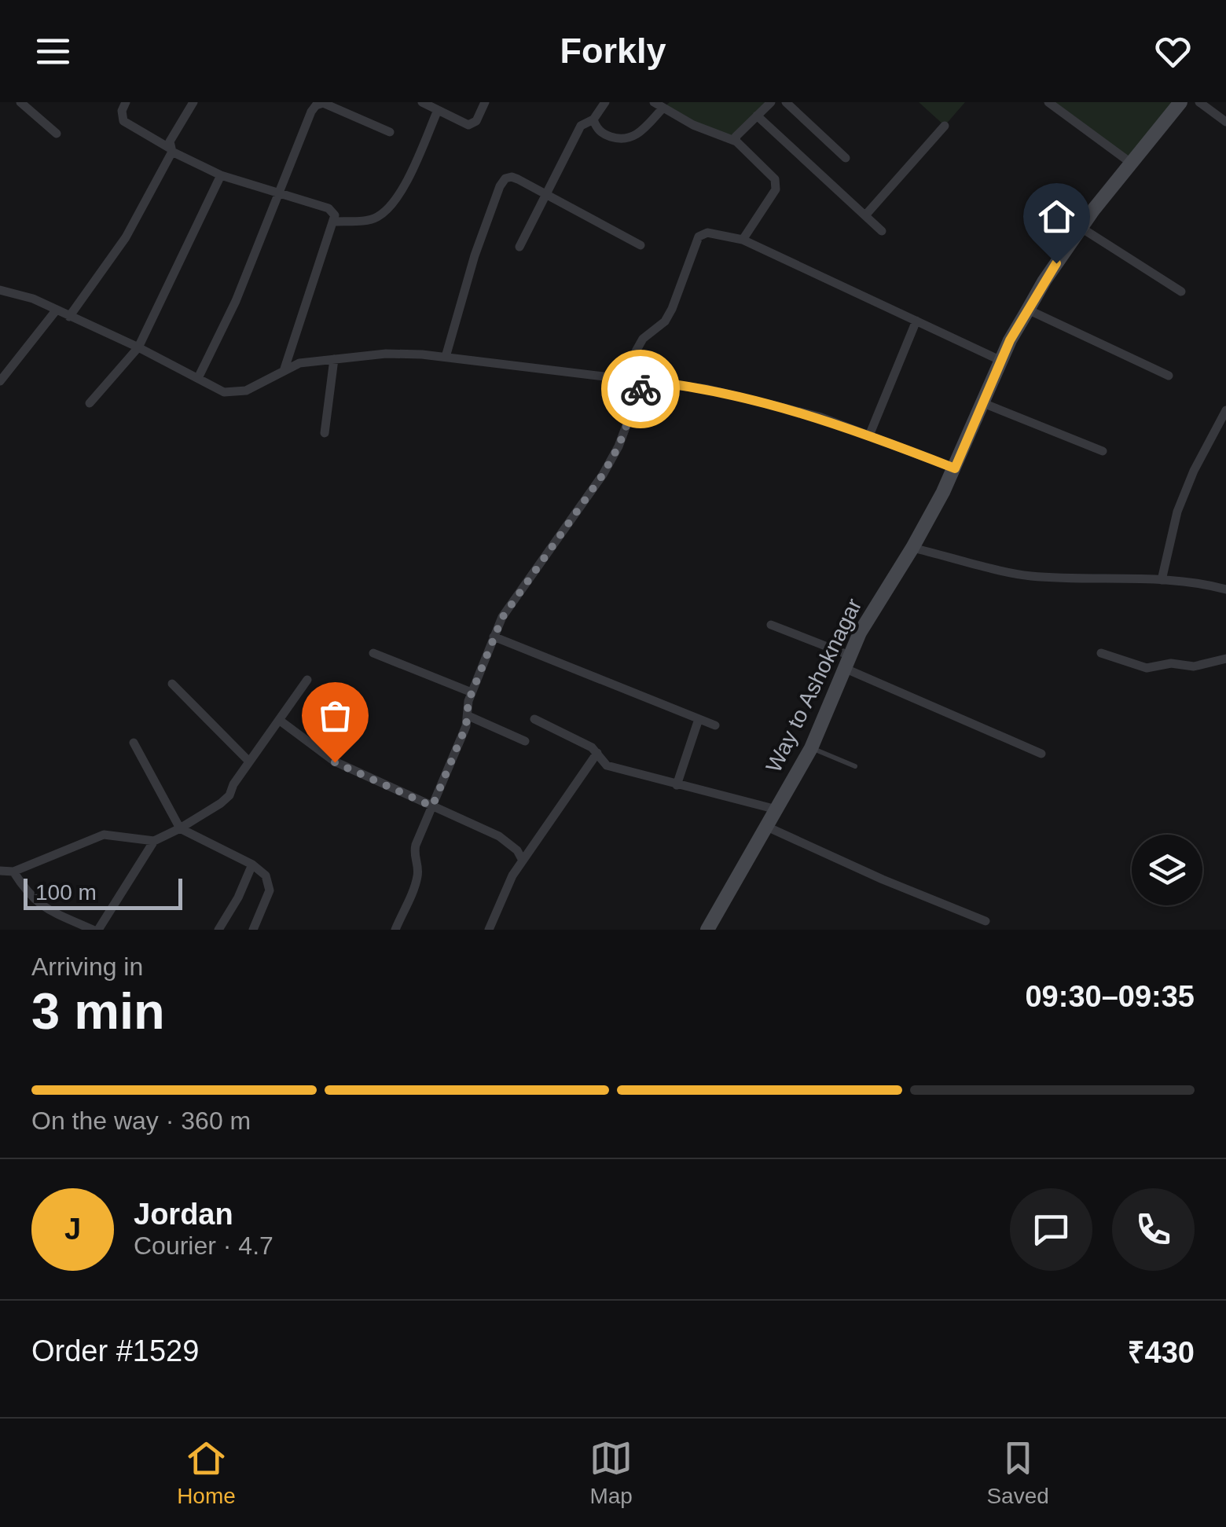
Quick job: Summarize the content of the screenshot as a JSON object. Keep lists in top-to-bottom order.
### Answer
{
  "streets": {
    "street": ["Way to Ashoknagar"]
  },
  "scale_bar": "100 m",
  "page": {
    "header": "Forkly",
    "scale": "100 m",
    "heading": ["3 min", "Arriving in", "09:30–09:35"],
    "panel": [
      "Jordan",
      "Courier · 4.7",
      "Order #1529",
      "₹430"
    ],
    "bar": "On the way · 360 m",
    "round": "J",
    "tabs": ["Home", "Map", "Saved"]
  }
}
